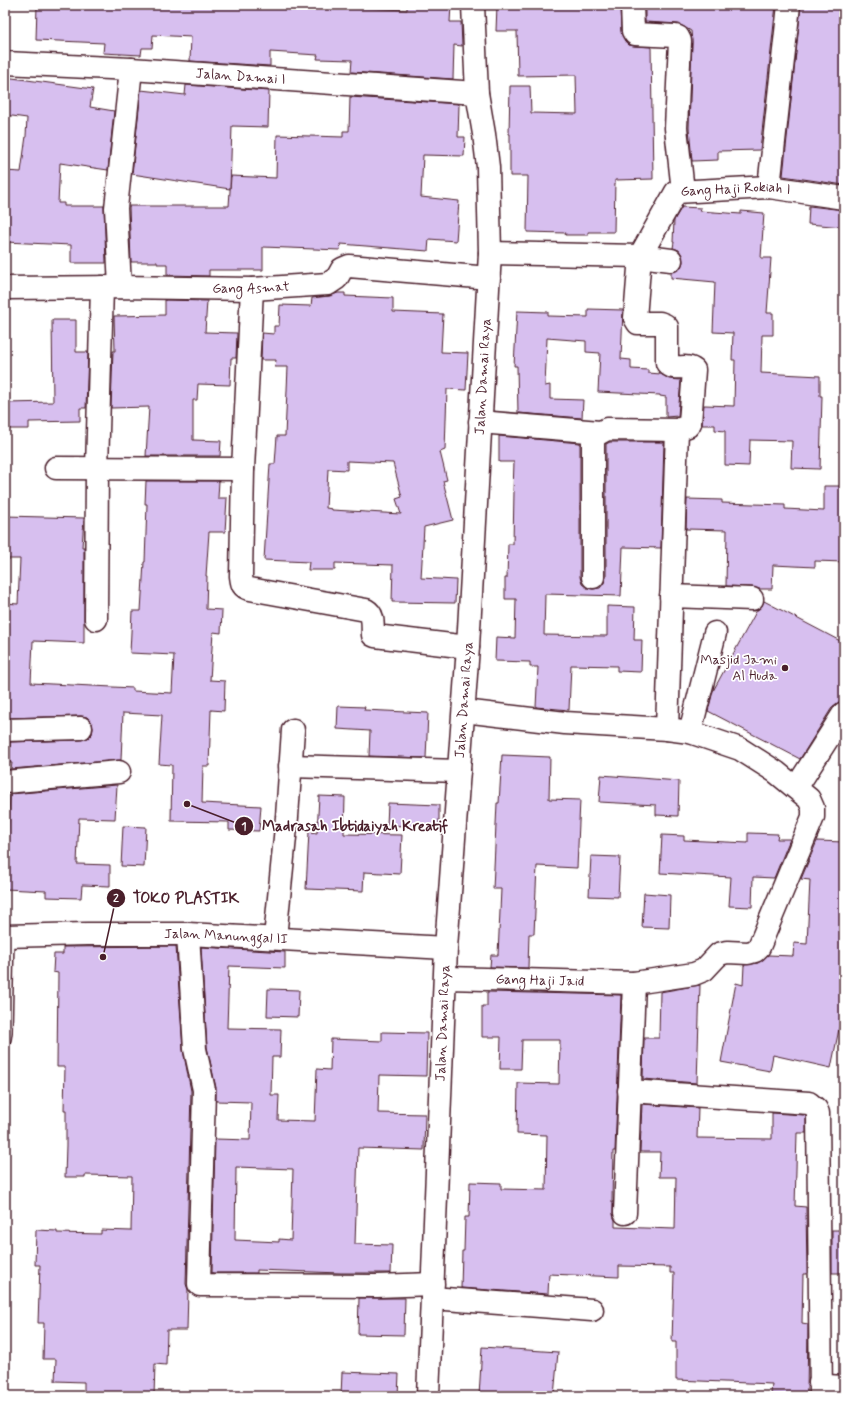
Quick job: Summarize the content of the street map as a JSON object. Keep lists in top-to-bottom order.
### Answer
{
  "streets": {
    "street": [
      "Jalan Damai I",
      "Gang Haji Rokiah I",
      "Gang Asmat",
      "Jalan Damai Raya",
      "Jalan Manunggal II",
      "Gang Haji Jaid"
    ]
  },
  "crossings": [
    ["Jalan Damai I", "Jalan Damai Raya"],
    ["Gang Asmat", "Jalan Damai Raya"],
    ["Jalan Damai Raya", "Jalan Manunggal II"],
    ["Jalan Damai Raya", "Gang Haji Jaid"]
  ],
  "places": ["Masjid Jami Al Huda", "Madrasah Ibtidaiyah Kreatif", "TOKO PLASTIK"]
}
